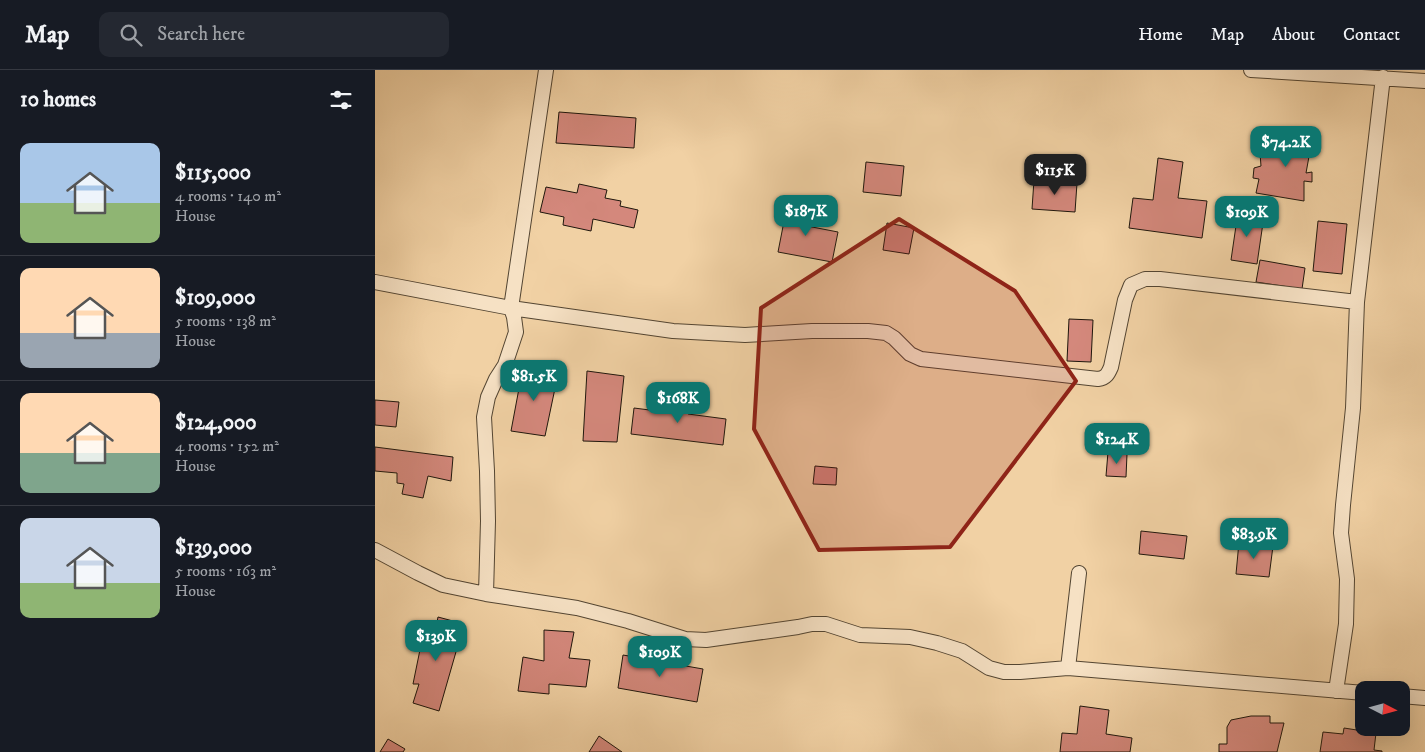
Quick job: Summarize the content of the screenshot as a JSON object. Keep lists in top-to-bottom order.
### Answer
{
  "north": "right",
  "page": {
    "header": "Map",
    "search": "Search here",
    "nav": [
      "Home",
      "Map",
      "About",
      "Contact"
    ],
    "heading": "10 homes",
    "price": [
      "$74.2K",
      "$115K",
      "$187K",
      "$109K",
      "$81.5K",
      "$168K",
      "$124K",
      "$83.9K",
      "$139K",
      "$109K"
    ],
    "list": [
      {
        "name": "$115,000",
        "note": "4 rooms · 140 m² · House"
      },
      {
        "name": "$109,000",
        "note": "5 rooms · 138 m² · House"
      },
      {
        "name": "$124,000",
        "note": "4 rooms · 152 m² · House"
      },
      {
        "name": "$139,000",
        "note": "5 rooms · 163 m² · House"
      }
    ]
  }
}
